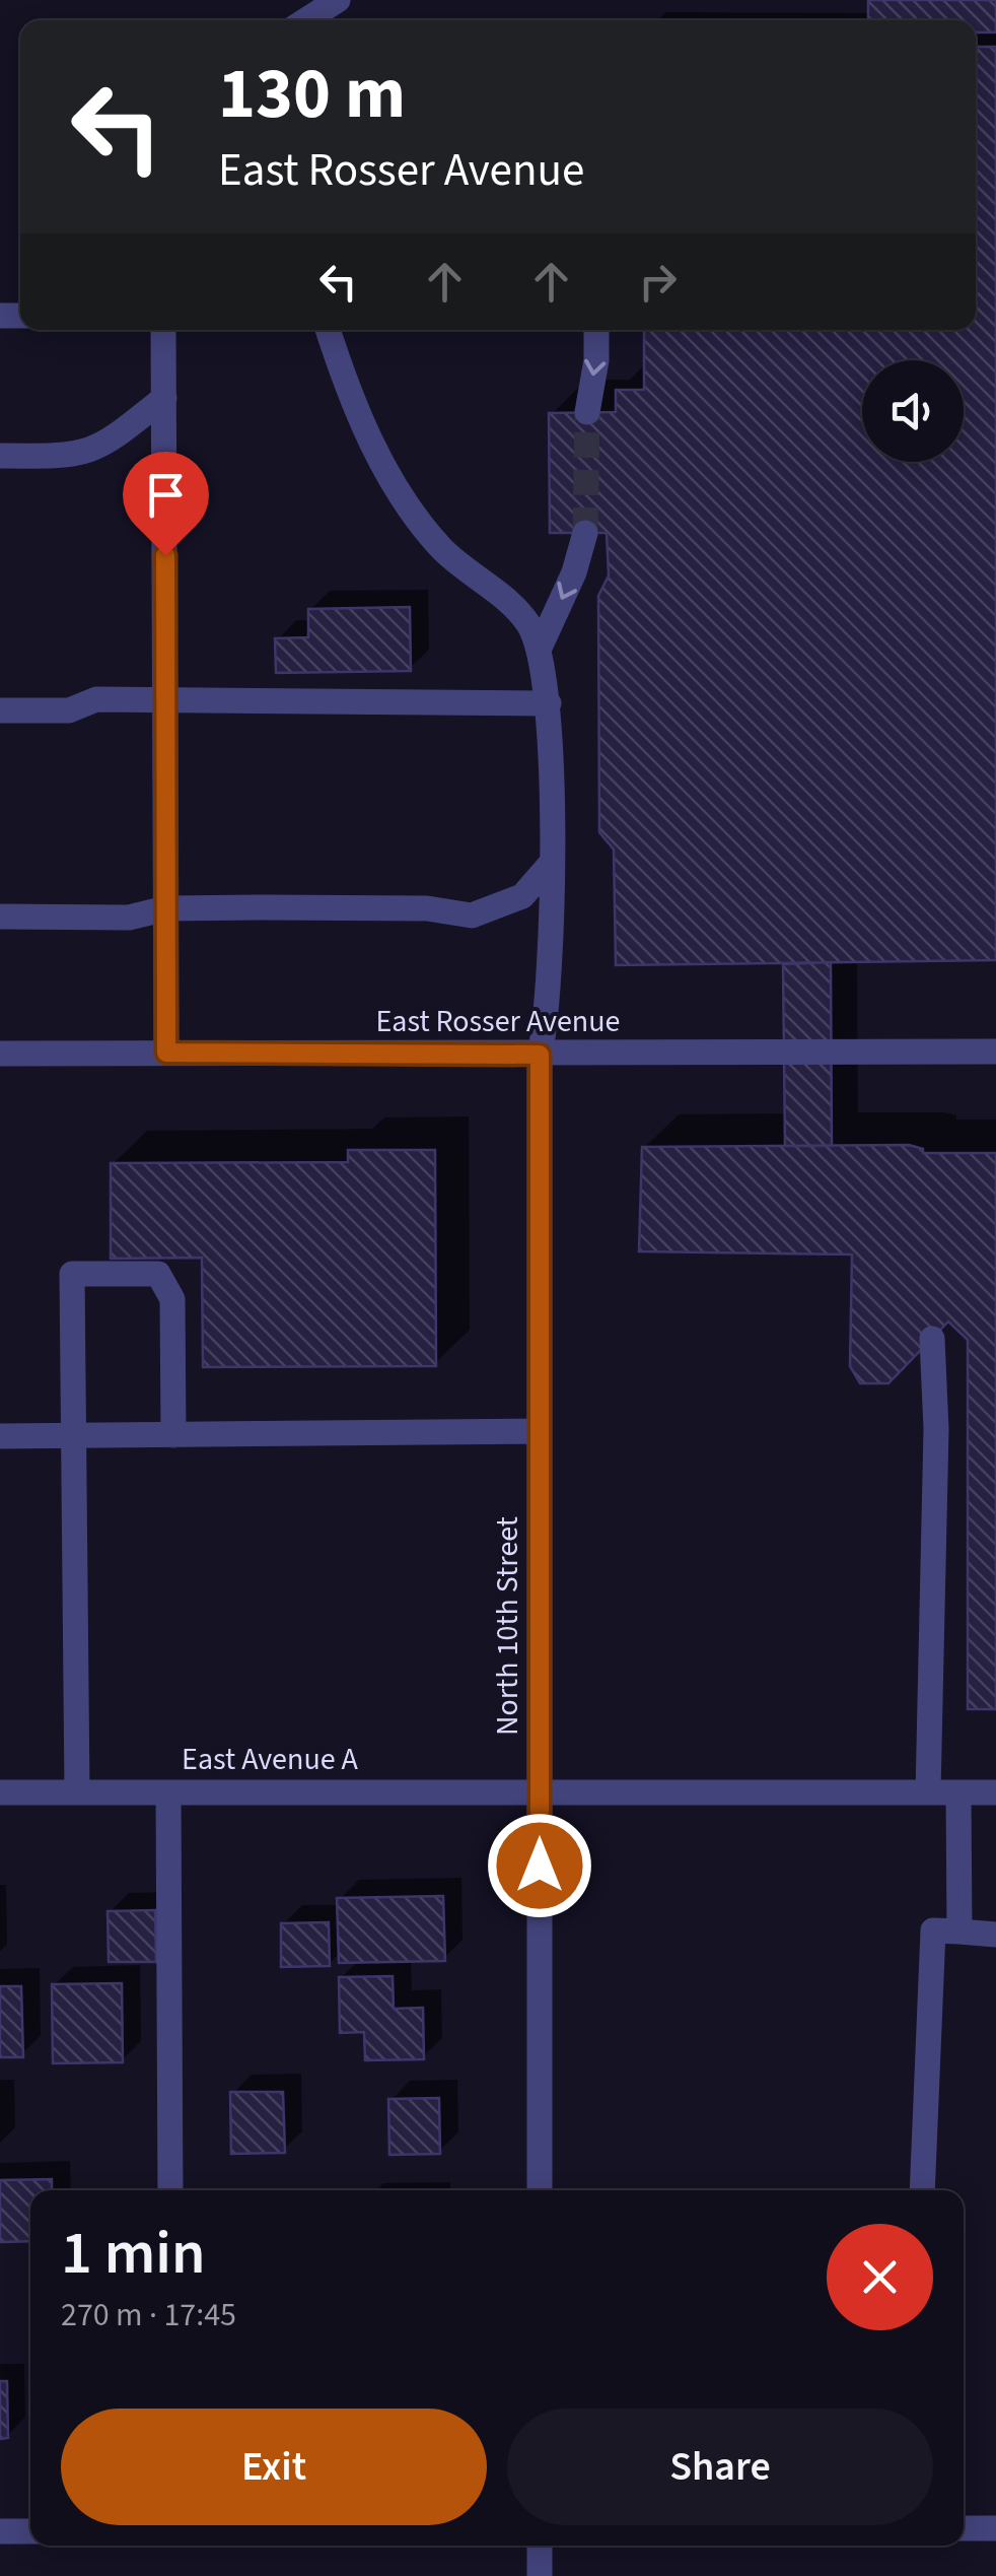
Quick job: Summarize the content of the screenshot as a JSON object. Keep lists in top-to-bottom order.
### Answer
{
  "streets": {
    "street": ["East Rosser Avenue", "North 10th Street", "East Avenue A"]
  },
  "crossings": [
    ["East Rosser Avenue", "North 10th Street"],
    ["North 10th Street", "East Avenue A"]
  ],
  "page": {
    "turn": ["130 m", "East Rosser Avenue"],
    "heading": ["1 min", "270 m · 17:45"],
    "buttons": ["Exit", "Share"]
  }
}
